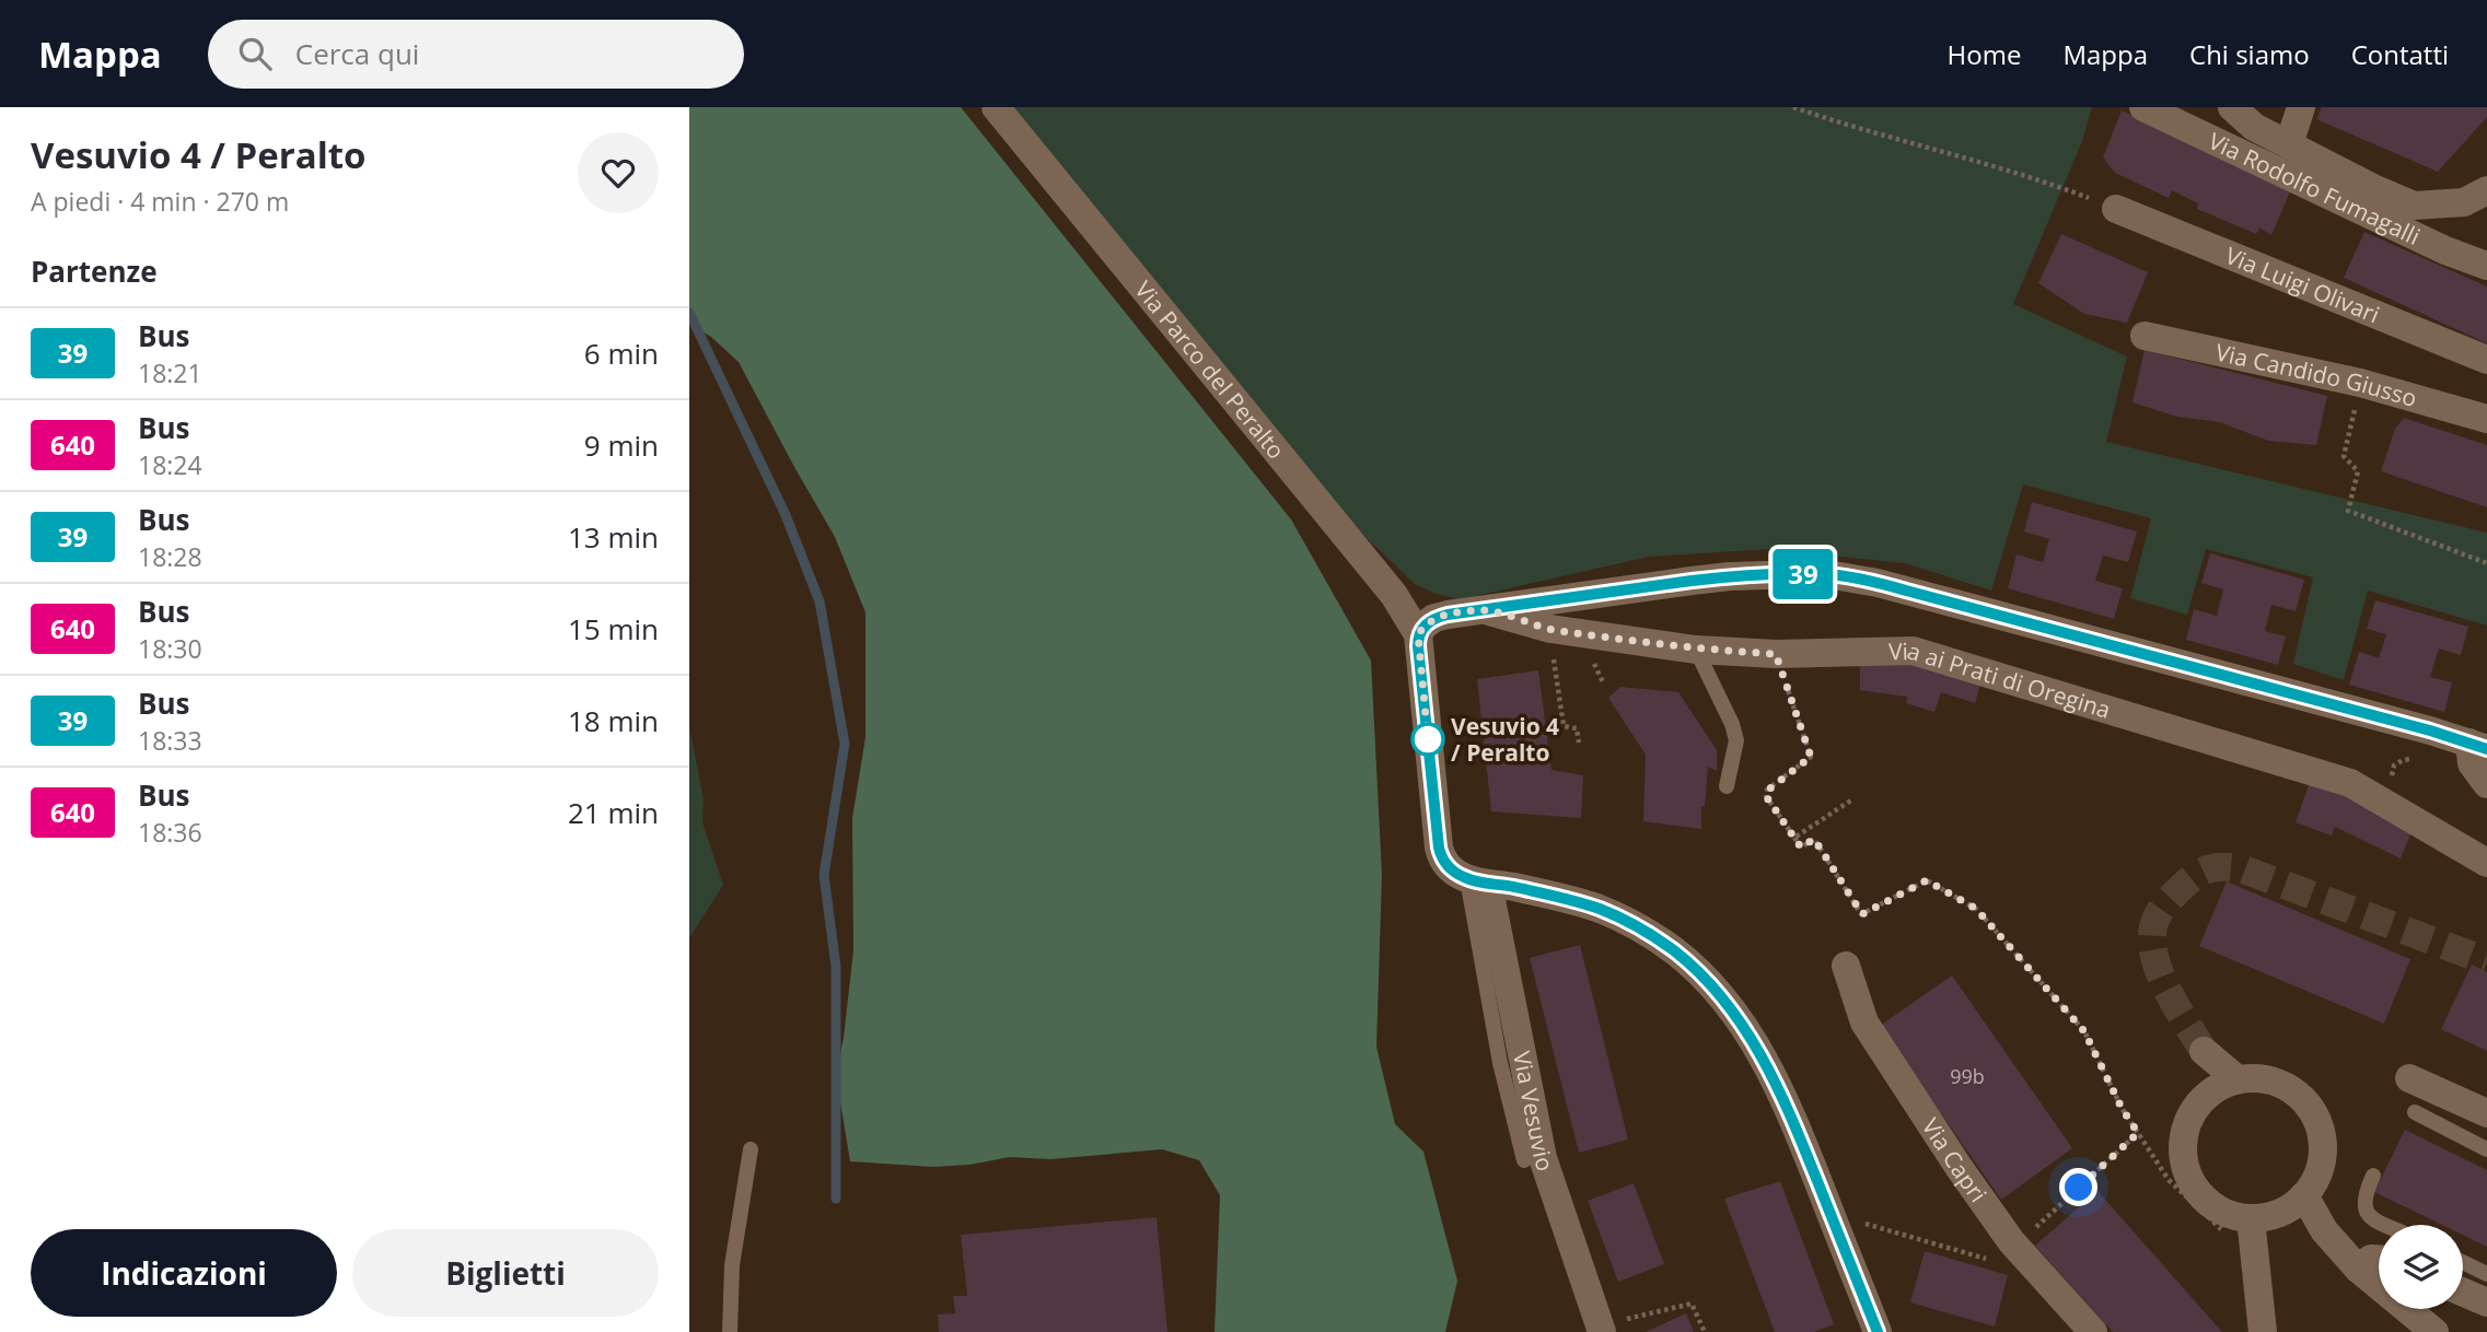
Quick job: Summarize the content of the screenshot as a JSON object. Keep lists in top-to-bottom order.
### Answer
{
  "streets": {
    "street": [
      "Via Rodolfo Fumagalli",
      "Via Luigi Olivari",
      "Via Parco del Peralto",
      "Via Candido Giusso",
      "Via ai Prati di Oregina",
      "Via Vesuvio",
      "Via Capri"
    ]
  },
  "places": ["Vesuvio 4 / Peralto"],
  "lines": ["bus line 39"],
  "house_numbers": ["99b"],
  "page": {
    "header": "Mappa",
    "search": "Cerca qui",
    "nav": [
      "Home",
      "Mappa",
      "Chi siamo",
      "Contatti"
    ],
    "heading": [
      ["Vesuvio 4 / Peralto", "A piedi · 4 min · 270 m"],
      "Partenze"
    ],
    "on_map": "39",
    "list": [
      {
        "mark": "39",
        "name": "Bus",
        "note": "18:21",
        "value": "6 min"
      },
      {
        "mark": "640",
        "name": "Bus",
        "note": "18:24",
        "value": "9 min"
      },
      {
        "mark": "39",
        "name": "Bus",
        "note": "18:28",
        "value": "13 min"
      },
      {
        "mark": "640",
        "name": "Bus",
        "note": "18:30",
        "value": "15 min"
      },
      {
        "mark": "39",
        "name": "Bus",
        "note": "18:33",
        "value": "18 min"
      },
      {
        "mark": "640",
        "name": "Bus",
        "note": "18:36",
        "value": "21 min"
      }
    ],
    "buttons": ["Indicazioni", "Biglietti"]
  }
}
